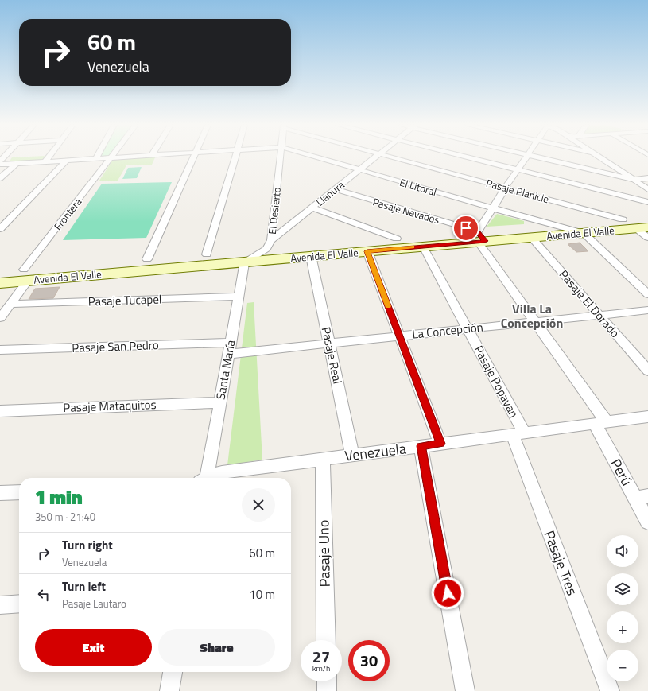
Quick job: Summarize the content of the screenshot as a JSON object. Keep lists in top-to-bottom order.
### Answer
{
  "streets": {
    "street": [
      "El Litoral",
      "Pasaje Planicie",
      "Llanura",
      "El Desierto",
      "Pasaje Nevados",
      "Frontera",
      "Avenida El Valle",
      "Pasaje Tucapel",
      "Pasaje El Dorado",
      "La Concepción",
      "Pasaje San Pedro",
      "Pasaje Real",
      "Santa María",
      "Pasaje Popayan",
      "Pasaje Mataquitos",
      "Venezuela",
      "Perú",
      "Pasaje Uno",
      "Pasaje Tres"
    ]
  },
  "crossings": [
    ["El Litoral", "Llanura"],
    ["El Litoral", "Frontera"],
    ["El Litoral", "Avenida El Valle"],
    ["Pasaje Planicie", "Avenida El Valle"],
    ["Llanura", "El Desierto"],
    ["Llanura", "Pasaje Nevados"],
    ["Llanura", "Avenida El Valle"],
    ["Llanura", "Santa María"],
    ["El Desierto", "Avenida El Valle"],
    ["Pasaje Nevados", "Avenida El Valle"],
    ["Pasaje Nevados", "Perú"],
    ["Frontera", "Avenida El Valle"],
    ["Frontera", "Pasaje Tucapel"],
    ["Avenida El Valle", "Pasaje El Dorado"],
    ["Avenida El Valle", "Pasaje Real"],
    ["Avenida El Valle", "Santa María"],
    ["Avenida El Valle", "Pasaje Popayan"],
    ["Avenida El Valle", "Perú"],
    ["Pasaje Tucapel", "Santa María"],
    ["Pasaje El Dorado", "La Concepción"],
    ["La Concepción", "Pasaje San Pedro"],
    ["La Concepción", "Pasaje Real"],
    ["La Concepción", "Santa María"],
    ["La Concepción", "Pasaje Popayan"],
    ["La Concepción", "Perú"],
    ["Pasaje San Pedro", "Santa María"],
    ["Pasaje Real", "Venezuela"],
    ["Santa María", "Pasaje Mataquitos"],
    ["Pasaje Popayan", "Venezuela"],
    ["Pasaje Popayan", "Pasaje Tres"],
    ["Venezuela", "Perú"],
    ["Venezuela", "Pasaje Uno"],
    ["Venezuela", "Pasaje Tres"]
  ],
  "districts": ["Villa La Concepción"],
  "page": {
    "turn": ["60 m", "Venezuela"],
    "heading": ["1 min", "350 m · 21:40"],
    "list": [
      {
        "name": "Turn right",
        "note": "Venezuela",
        "value": "60 m"
      },
      {
        "name": "Turn left",
        "note": "Pasaje Lautaro",
        "value": "10 m"
      }
    ],
    "map_buttons": ["+", "−"],
    "buttons": ["Exit", "Share"],
    "speed": "27 km/h",
    "limit": "30"
  }
}
